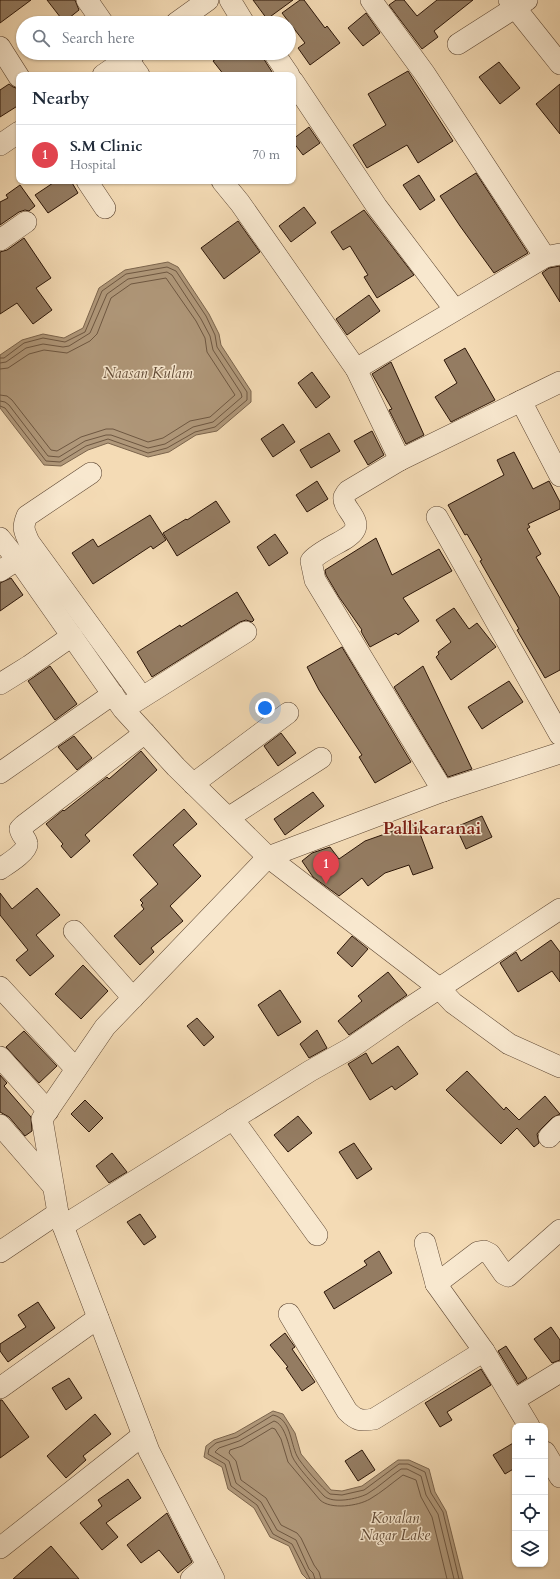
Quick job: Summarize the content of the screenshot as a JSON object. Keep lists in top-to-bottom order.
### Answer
{
  "districts": ["Pallikaranai"],
  "water": ["Naasan Kulam", "Kovalan Nagar Lake"],
  "page": {
    "search": "Search here",
    "heading": "Nearby",
    "list": [
      {
        "mark": "1",
        "name": "S.M Clinic",
        "note": "Hospital",
        "value": "70 m"
      }
    ],
    "pins": "1",
    "map_buttons": ["+", "−"]
  }
}
